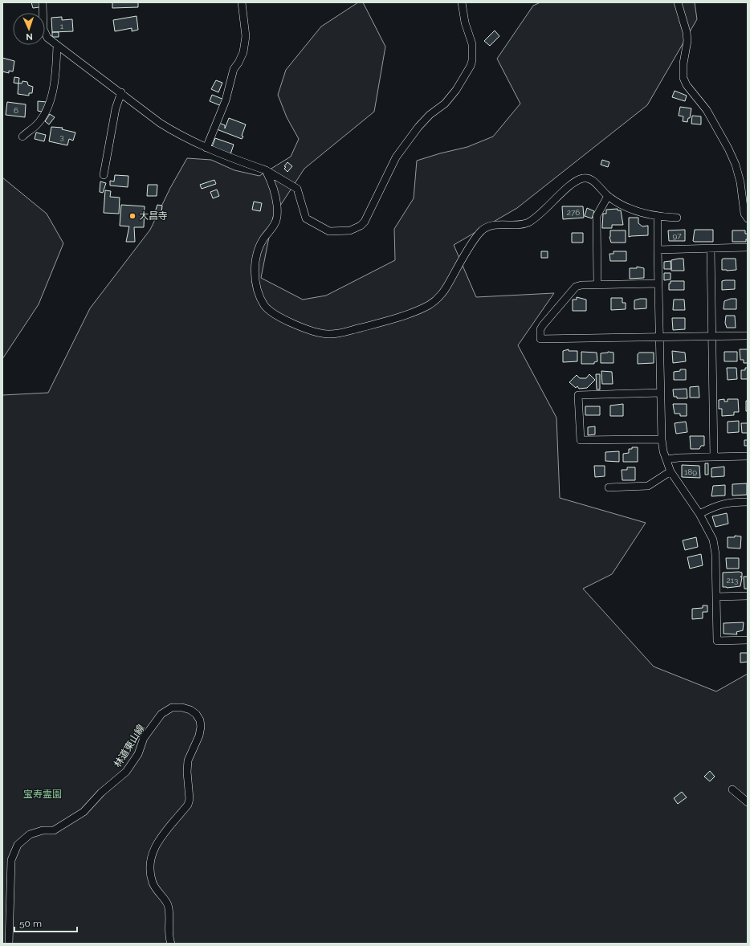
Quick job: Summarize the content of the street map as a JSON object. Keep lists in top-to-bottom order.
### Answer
{
  "streets": {
    "street": ["林道東山線"]
  },
  "parks": ["宝寿霊園"],
  "places": ["大昌寺"],
  "house_numbers": [
    "1",
    "6",
    "3",
    "276",
    "97",
    "189",
    "213"
  ],
  "scale_bar": "50 m",
  "north": "bottom"
}
